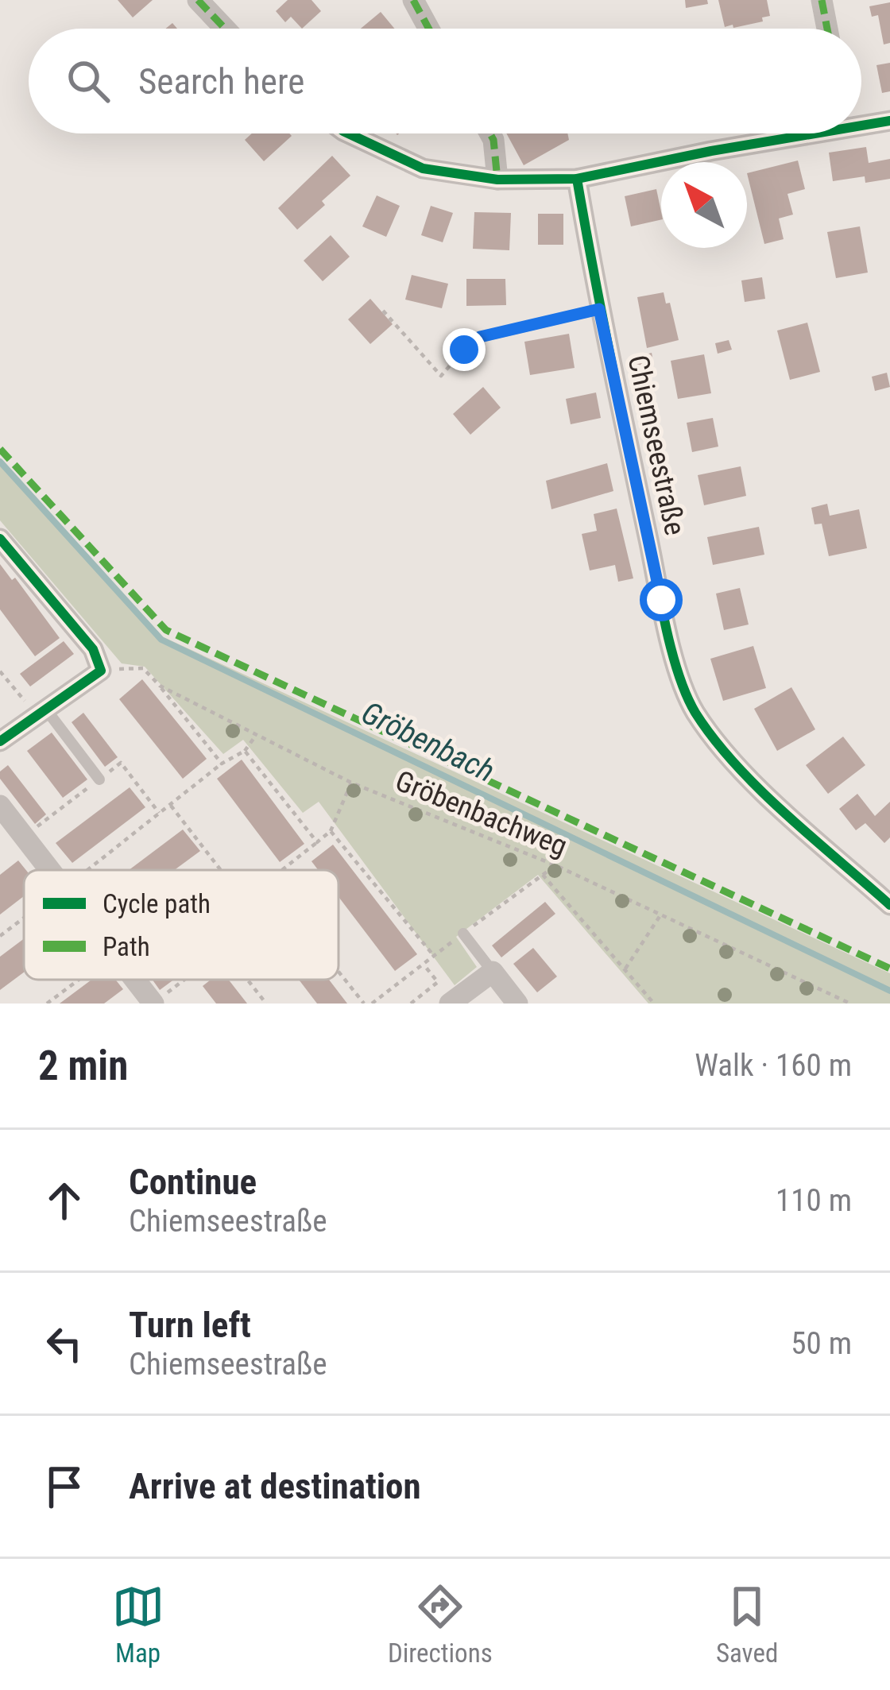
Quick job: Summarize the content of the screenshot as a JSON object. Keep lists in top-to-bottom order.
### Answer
{
  "streets": {
    "street": ["Chiemseestraße"],
    "path": ["Gröbenbachweg"]
  },
  "water": ["Gröbenbach"],
  "legend": ["Cycle path", "Path"],
  "north": "top left",
  "page": {
    "search": "Search here",
    "heading": ["2 min", "Walk · 160 m"],
    "list": [
      ["Continue", "Chiemseestraße", "110 m"],
      ["Turn left", "Chiemseestraße", "50 m"],
      "Arrive at destination"
    ],
    "nav": ["Map", "Directions", "Saved"]
  }
}
